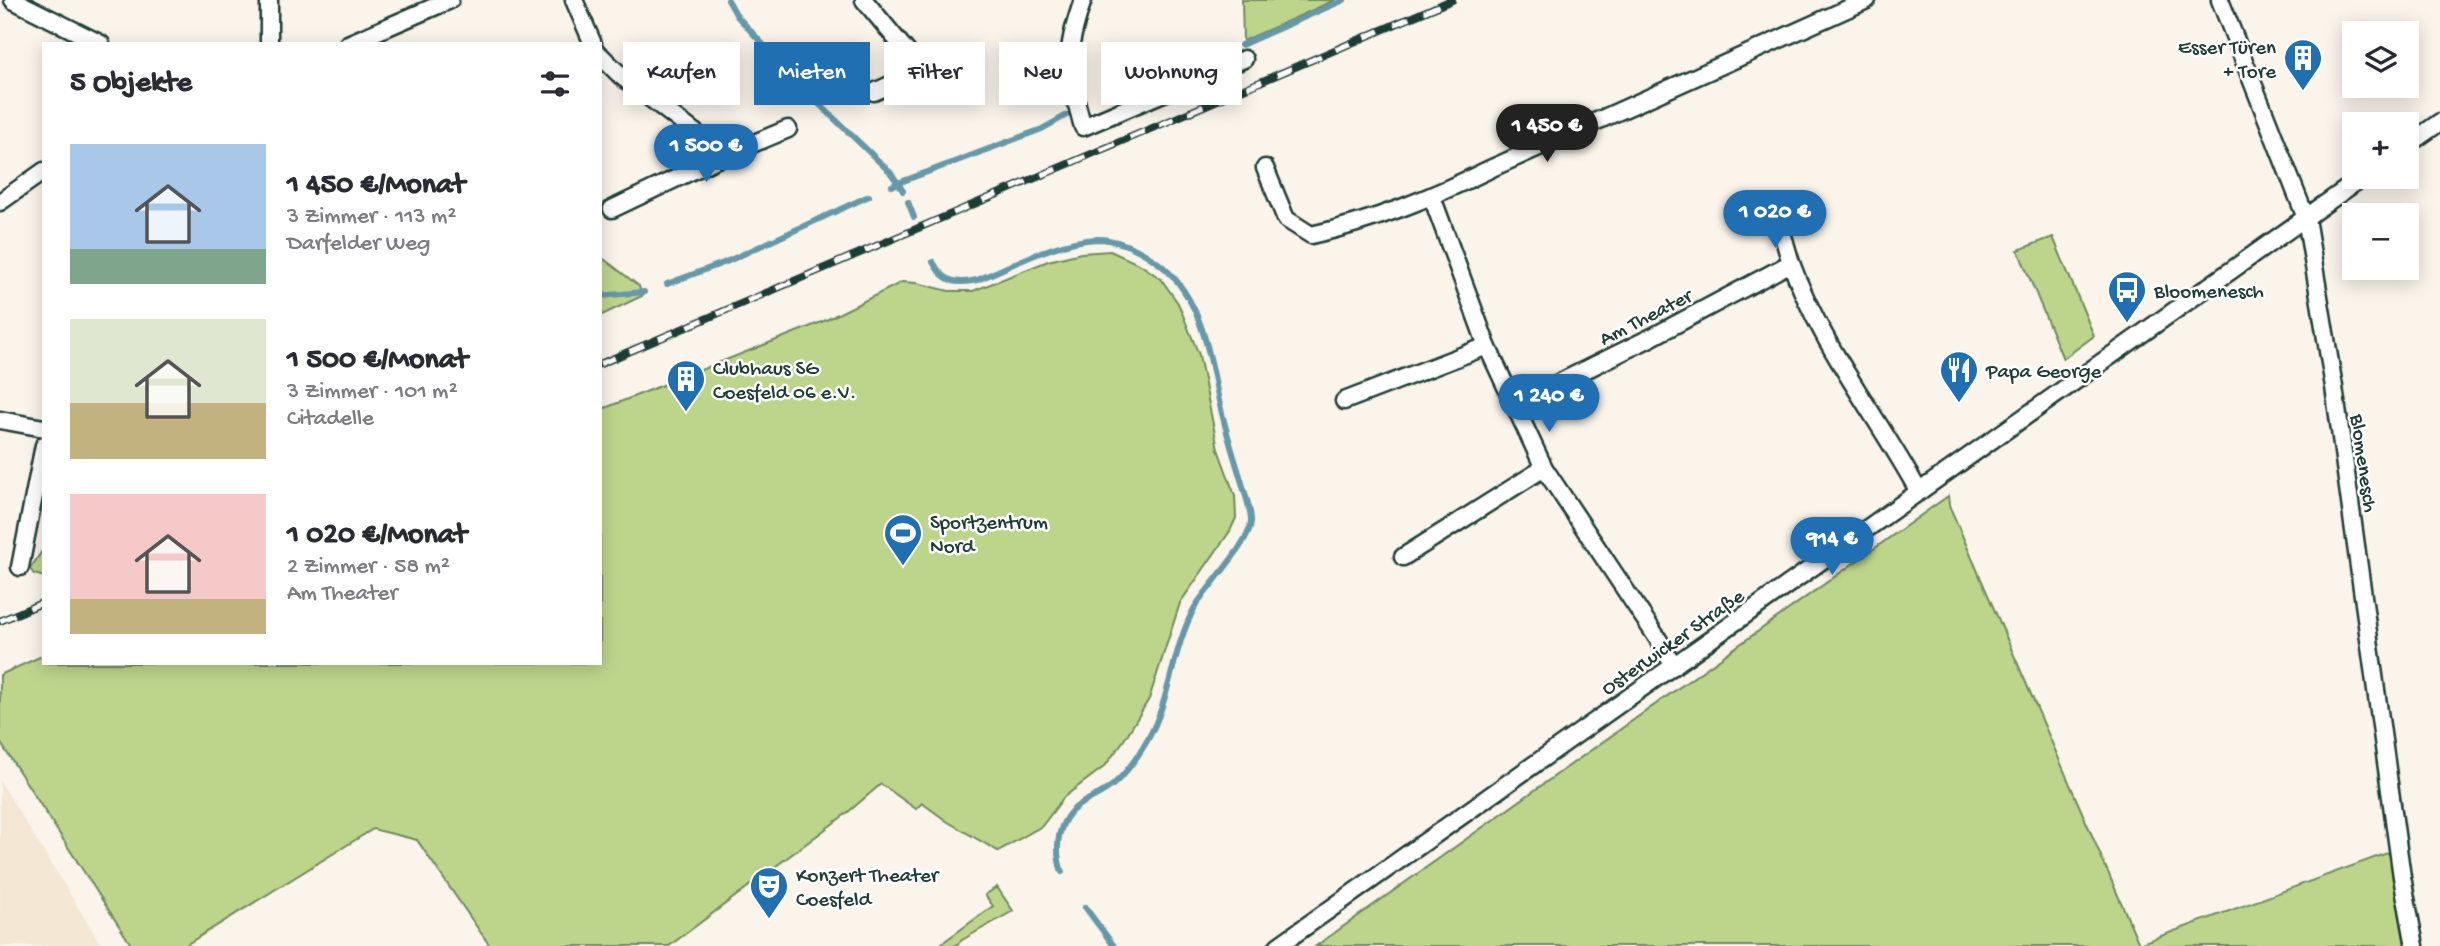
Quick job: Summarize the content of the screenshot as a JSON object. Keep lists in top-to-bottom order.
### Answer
{
  "streets": {
    "street": ["Am Theater", "Blomenesch", "Osterwicker Straße"]
  },
  "crossings": [
    ["Blomenesch", "Osterwicker Straße"]
  ],
  "places": {
    "building": ["Esser Türen + Tore", "Clubhaus SG Coesfeld 06 e.V."],
    "bus stop": ["Bloomenesch"],
    "restaurant": ["Papa George"],
    "sports": ["Sportzentrum Nord"],
    "theatre": ["Konzert Theater Coesfeld"]
  },
  "page": {
    "map_buttons": ["+", "−"],
    "chip": [
      "Kaufen",
      "Mieten",
      "Filter",
      "Neu",
      "Wohnung"
    ],
    "heading": "5 Objekte",
    "price": [
      "1 450 €",
      "1 500 €",
      "1 020 €",
      "1 240 €",
      "914 €"
    ],
    "list": [
      {
        "name": "1 450 €/Monat",
        "note": "3 Zimmer · 113 m² · Darfelder Weg"
      },
      {
        "name": "1 500 €/Monat",
        "note": "3 Zimmer · 101 m² · Citadelle"
      },
      {
        "name": "1 020 €/Monat",
        "note": "2 Zimmer · 58 m² · Am Theater"
      }
    ]
  }
}
